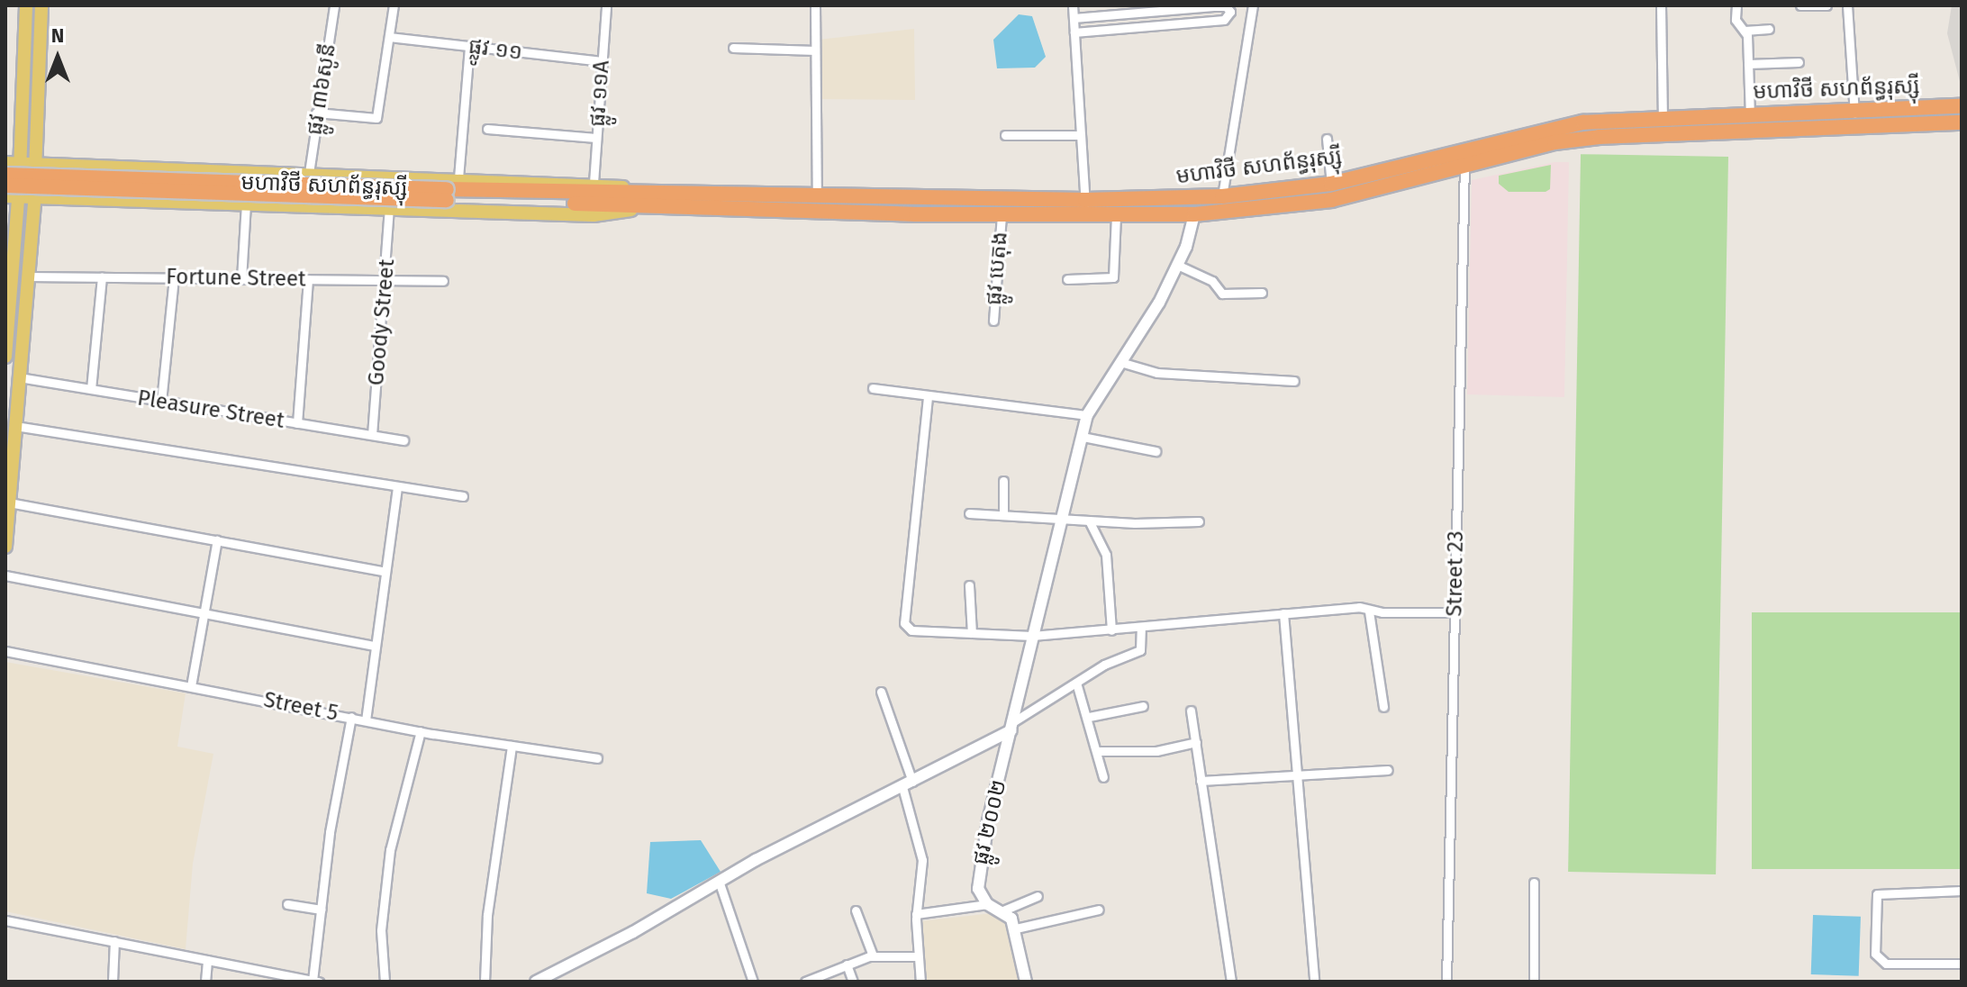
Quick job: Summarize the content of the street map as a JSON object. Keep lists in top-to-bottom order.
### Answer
{
  "streets": {
    "highway": ["មហាវិថី សហព័ន្ធរុស្ស៊ី"],
    "street": [
      "ផ្លូវ ១១",
      "ផ្លូវ ៣៦សូនី",
      "ផ្លូវ ១១A",
      "ផ្លូវ បេតុង",
      "Fortune Street",
      "Goody Street",
      "Pleasure Street",
      "Street 23",
      "Street 5",
      "ផ្លូវ ២០០២"
    ]
  },
  "crossings": [
    ["ផ្លូវ ១១", "ផ្លូវ ១១A"],
    ["ផ្លូវ ៣៦សូនី", "មហាវិថី សហព័ន្ធរុស្ស៊ី"],
    ["មហាវិថី សហព័ន្ធរុស្ស៊ី", "ផ្លូវ ១១A"],
    ["មហាវិថី សហព័ន្ធរុស្ស៊ី", "ផ្លូវ បេតុង"],
    ["មហាវិថី សហព័ន្ធរុស្ស៊ី", "Goody Street"],
    ["មហាវិថី សហព័ន្ធរុស្ស៊ី", "Street 23"],
    ["Fortune Street", "Goody Street"],
    ["Goody Street", "Pleasure Street"]
  ],
  "north": "top"
}
